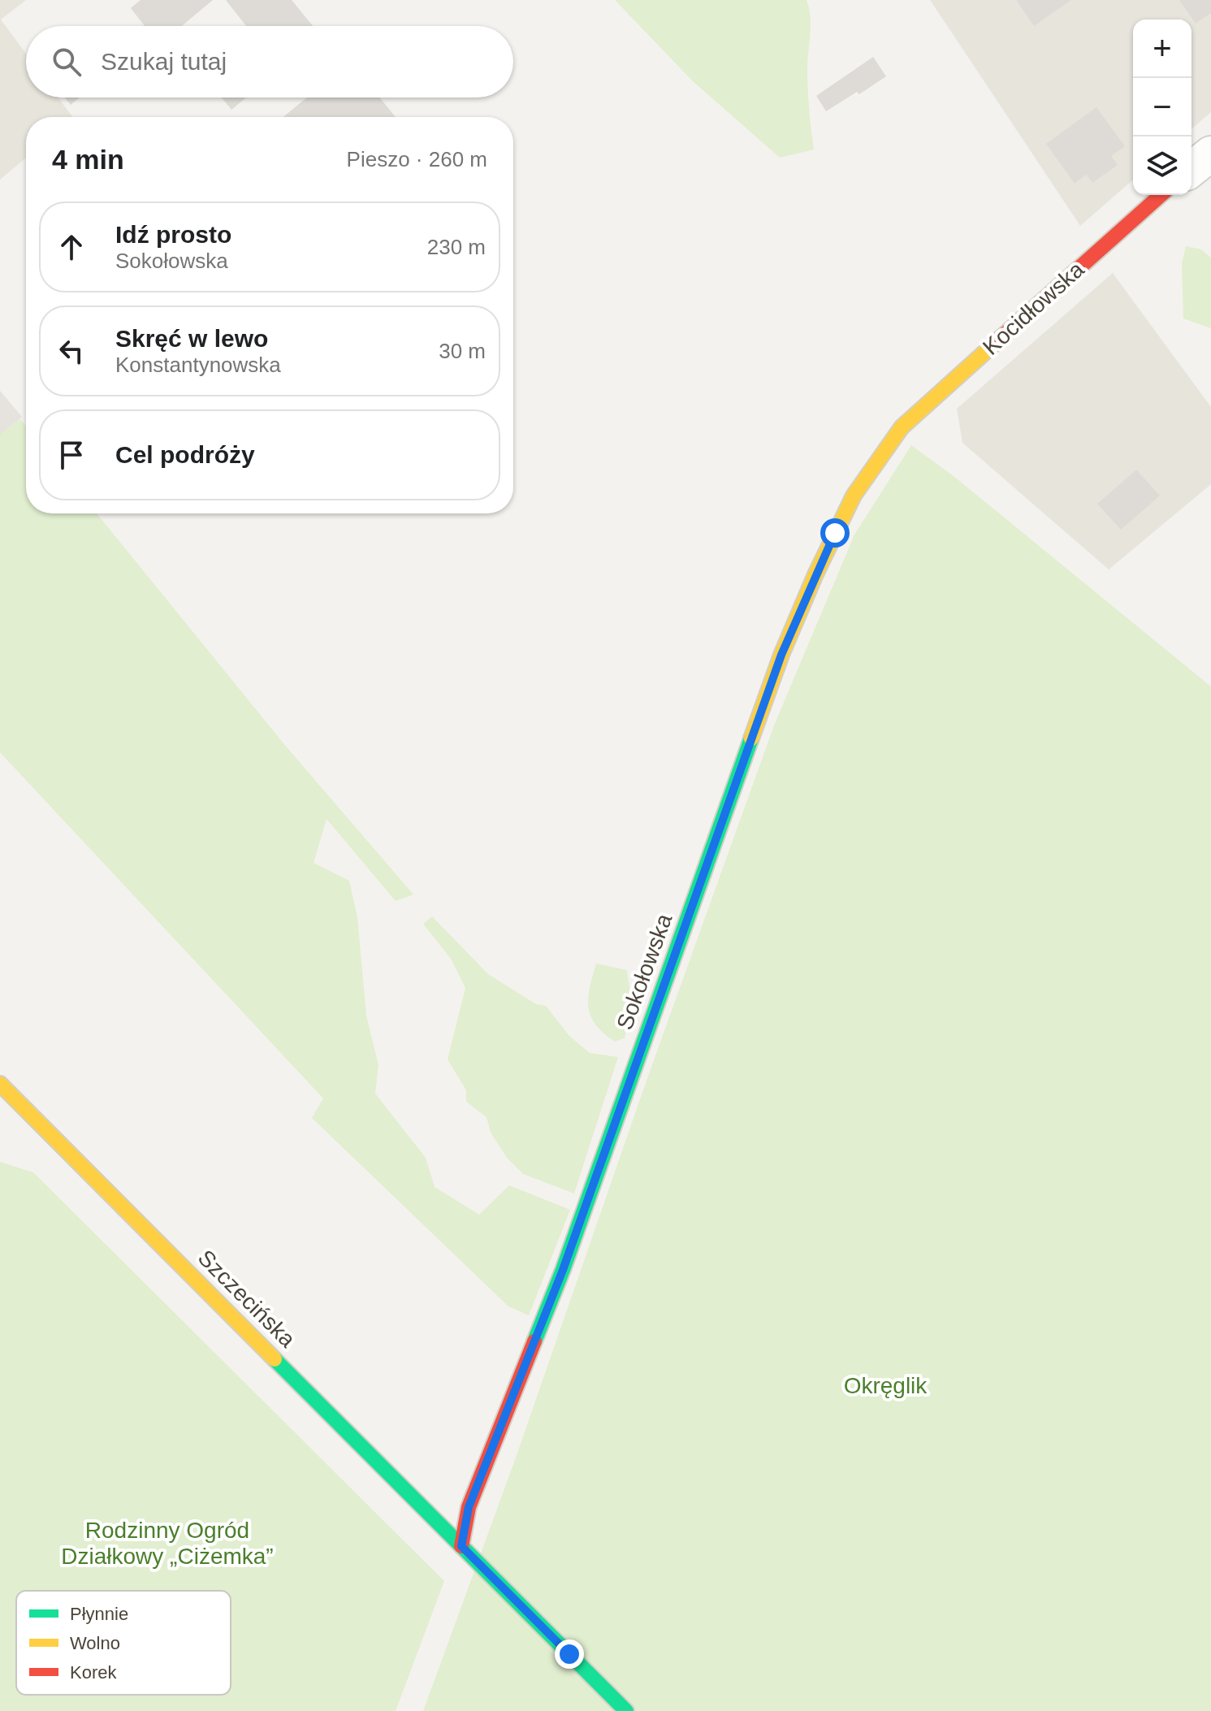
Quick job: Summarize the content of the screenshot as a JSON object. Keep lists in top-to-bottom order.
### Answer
{
  "streets": {
    "street": ["Kocidłowska", "Sokołowska", "Szczecińska"]
  },
  "crossings": [
    ["Kocidłowska", "Sokołowska"],
    ["Sokołowska", "Szczecińska"]
  ],
  "parks": ["Okręglik", "Rodzinny Ogród Działkowy „Ciżemka”"],
  "legend": ["Płynnie", "Wolno", "Korek"],
  "page": {
    "map_buttons": ["+", "−"],
    "search": "Szukaj tutaj",
    "heading": ["4 min", "Pieszo · 260 m"],
    "list": [
      ["Idź prosto", "Sokołowska", "230 m"],
      ["Skręć w lewo", "Konstantynowska", "30 m"],
      "Cel podróży"
    ]
  }
}
